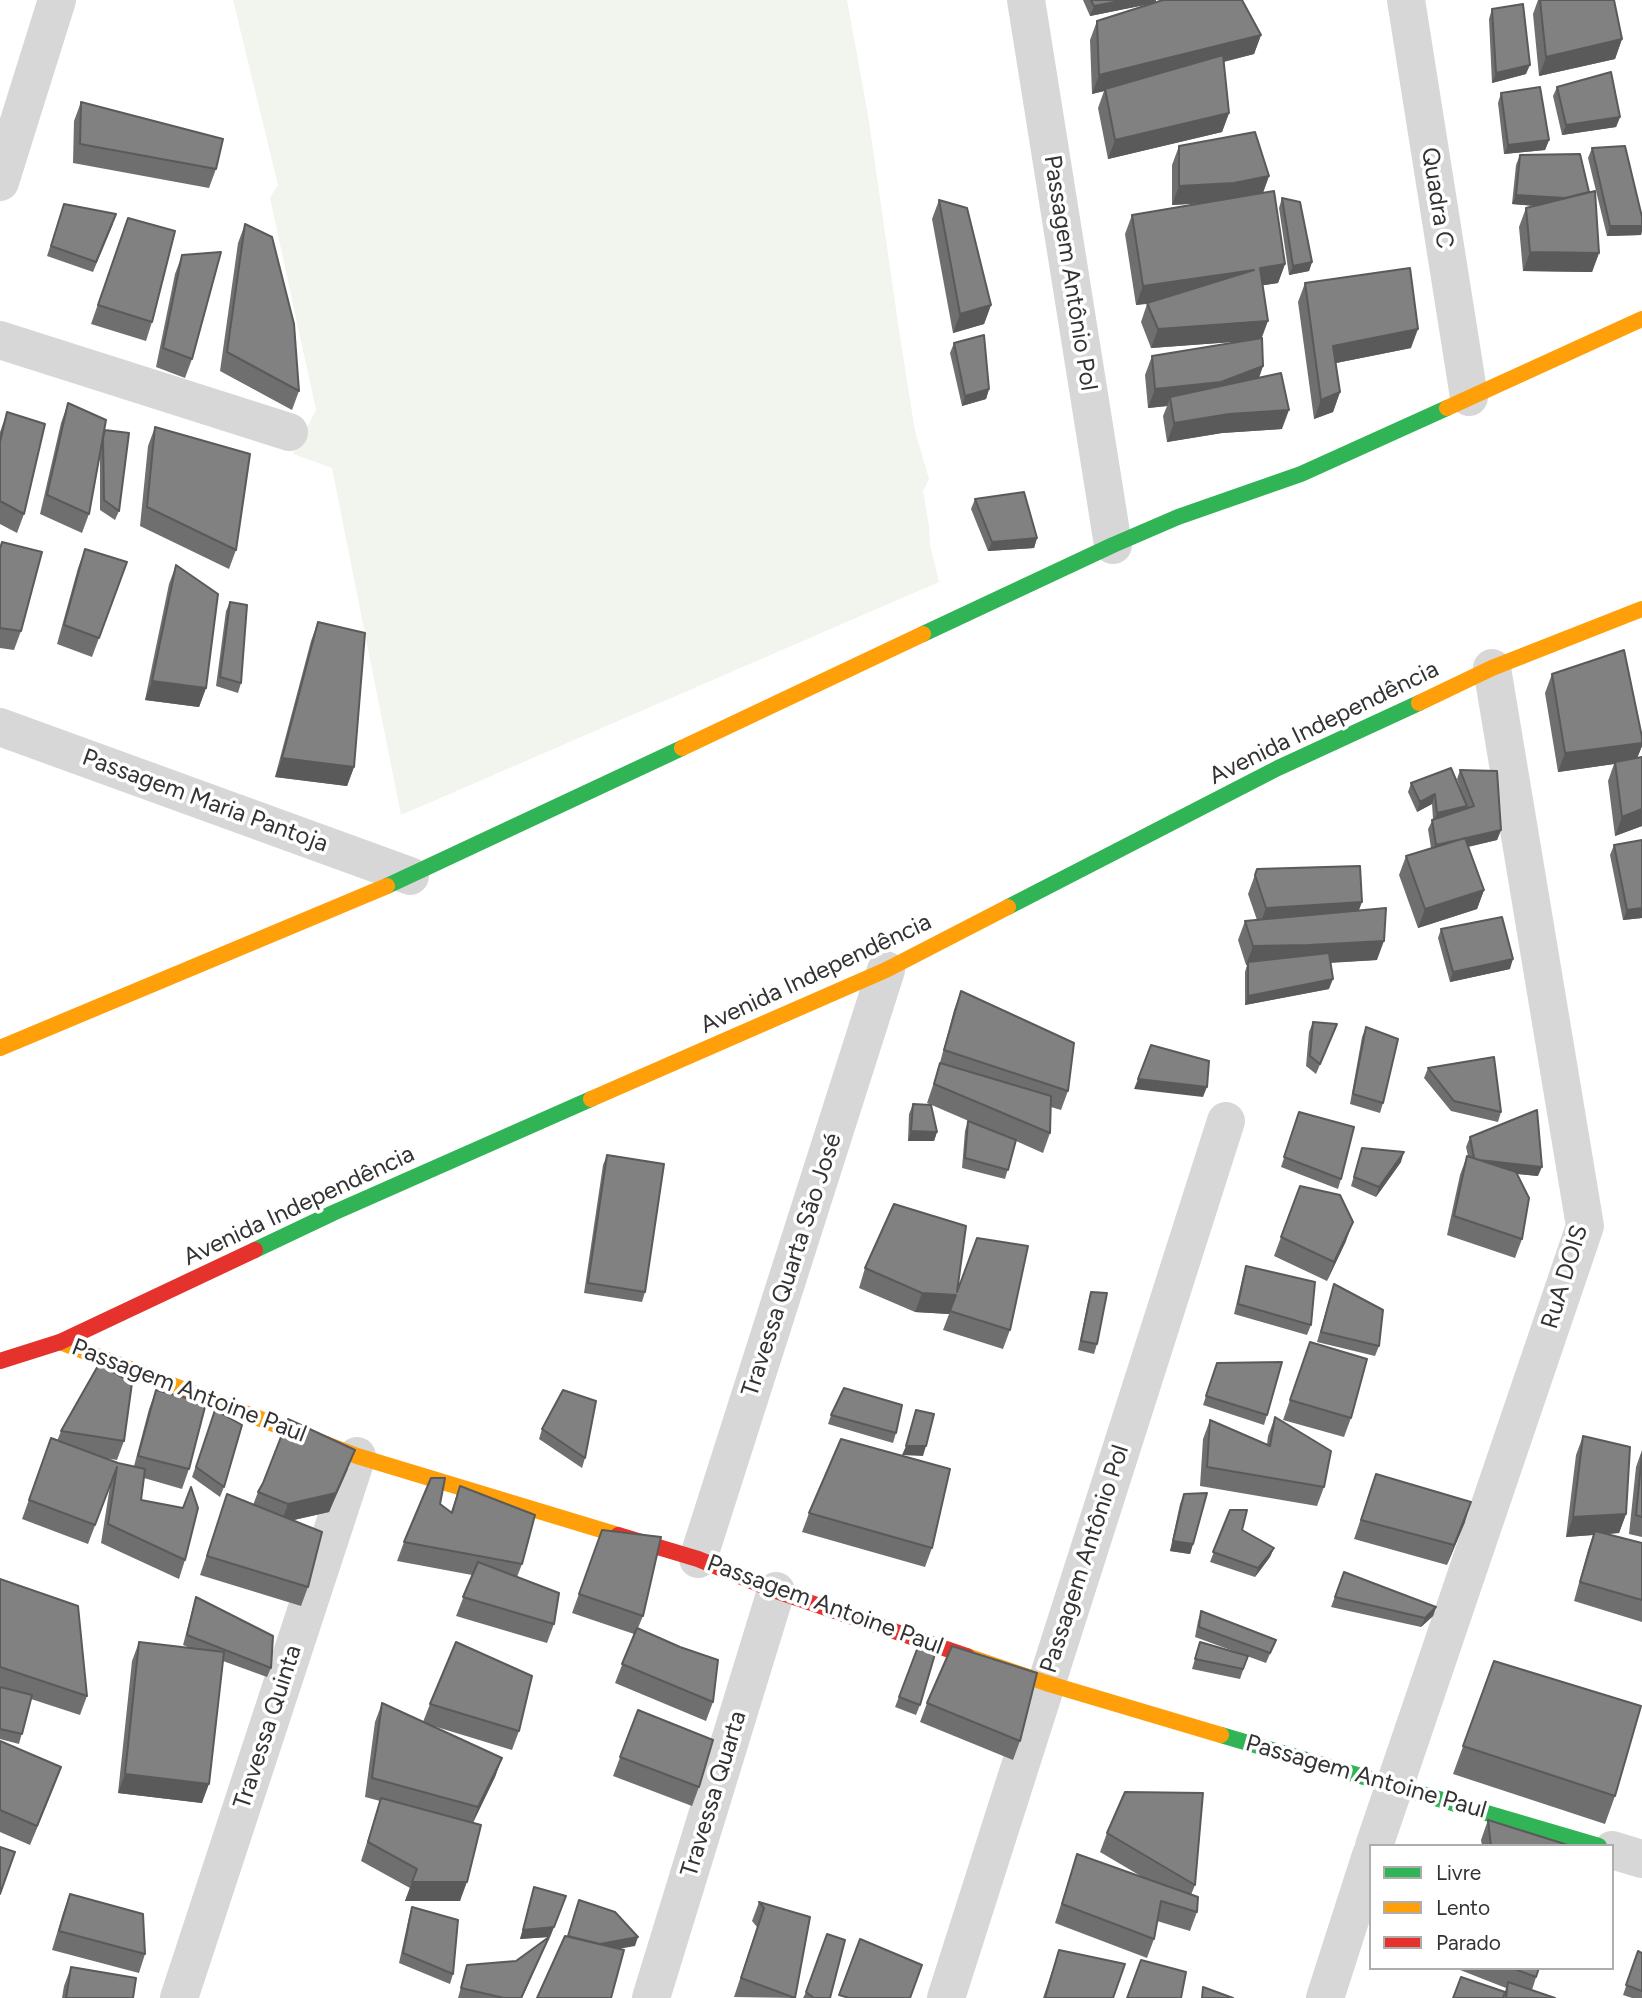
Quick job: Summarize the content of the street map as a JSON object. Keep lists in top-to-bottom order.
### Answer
{
  "streets": {
    "main road": ["Avenida Independência", "Passagem Antoine Paul"],
    "street": [
      "Quadra C",
      "Passagem Antônio Pol",
      "Passagem Maria Pantoja",
      "Travessa Quarta São José",
      "RuA DOIS",
      "Travessa Quinta",
      "Travessa Quarta"
    ]
  },
  "crossings": [
    ["Passagem Antônio Pol", "Passagem Antoine Paul"],
    ["Avenida Independência", "Travessa Quarta São José"],
    ["Avenida Independência", "RuA DOIS"],
    ["Avenida Independência", "Passagem Antoine Paul"],
    ["Travessa Quarta São José", "Passagem Antoine Paul"],
    ["RuA DOIS", "Passagem Antoine Paul"],
    ["Passagem Antoine Paul", "Travessa Quinta"],
    ["Passagem Antoine Paul", "Travessa Quarta"]
  ],
  "legend": ["Livre", "Lento", "Parado"]
}
